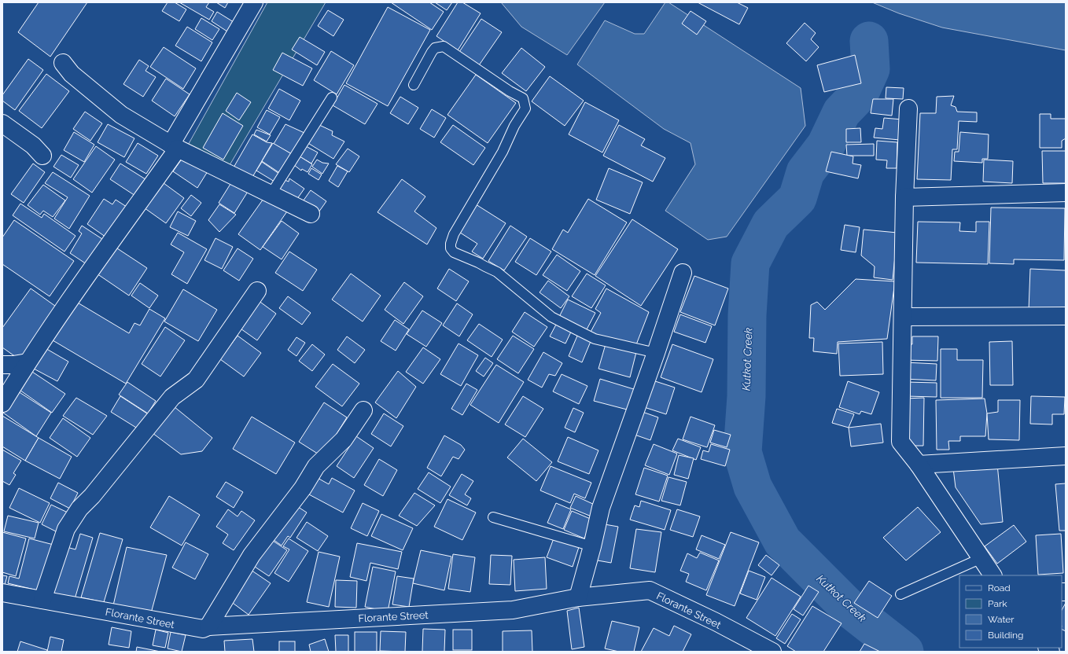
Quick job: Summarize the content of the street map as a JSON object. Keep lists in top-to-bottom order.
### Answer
{
  "streets": {
    "street": ["Florante Street"]
  },
  "water": ["Kutkot Creek"],
  "legend": [
    "Road",
    "Park",
    "Water",
    "Building"
  ]
}
